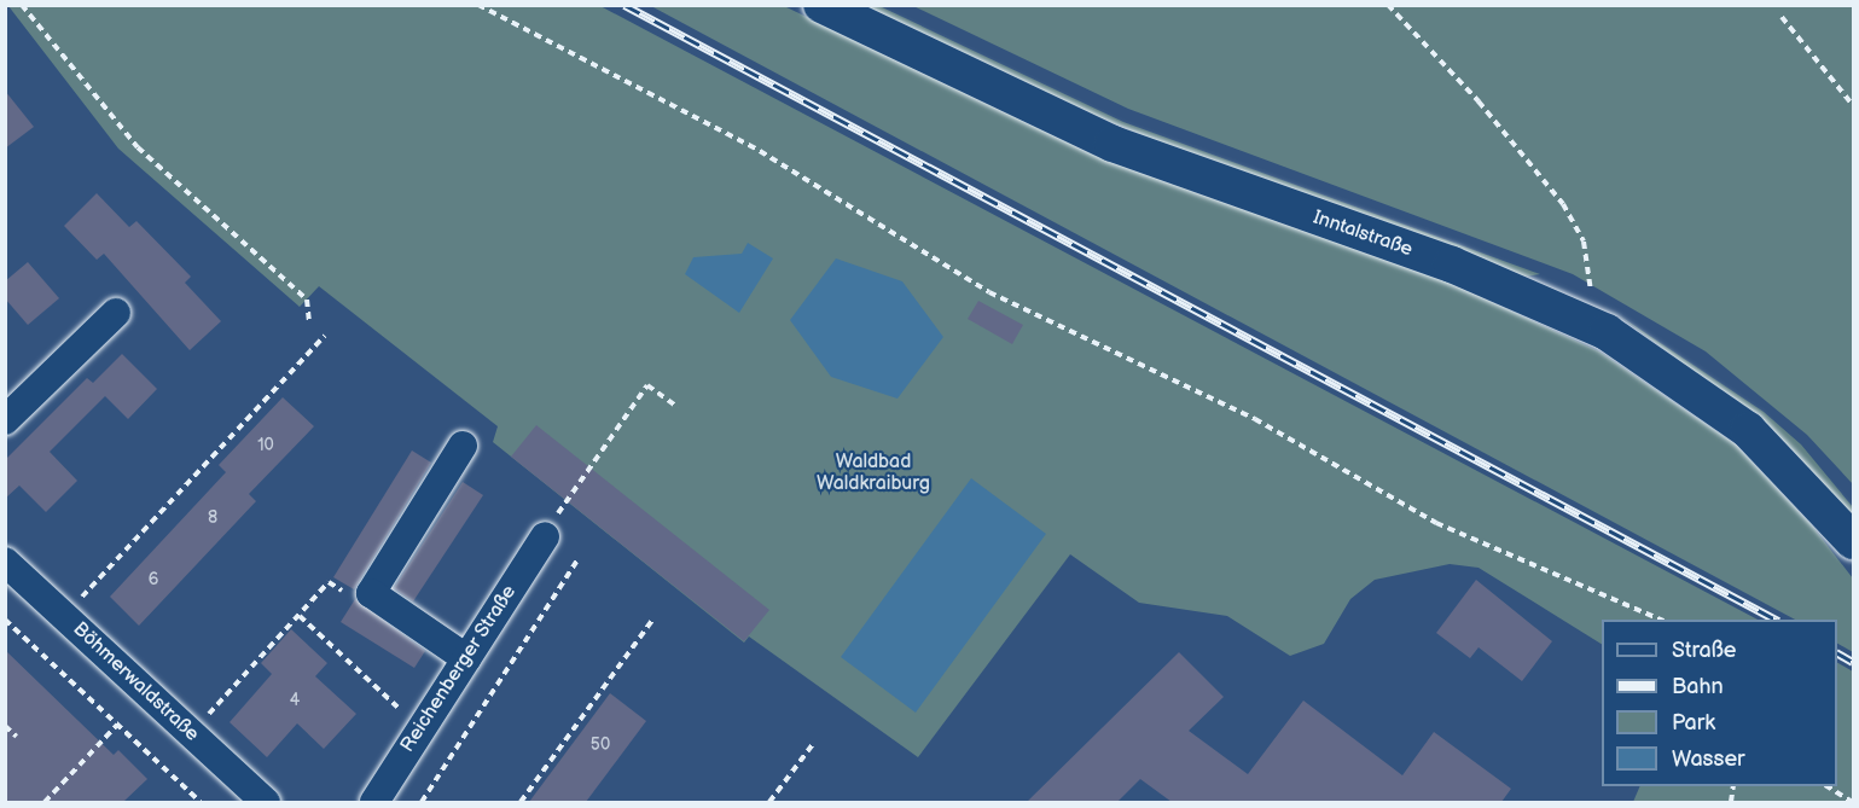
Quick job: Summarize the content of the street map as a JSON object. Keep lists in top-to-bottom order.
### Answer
{
  "streets": {
    "main road": ["Inntalstraße"],
    "street": ["Reichenberger Straße", "Böhmerwaldstraße"]
  },
  "parks": ["Waldbad Waldkraiburg"],
  "house_numbers": [
    "10",
    "8",
    "6",
    "4",
    "50"
  ],
  "legend": [
    "Straße",
    "Bahn",
    "Park",
    "Wasser"
  ]
}
